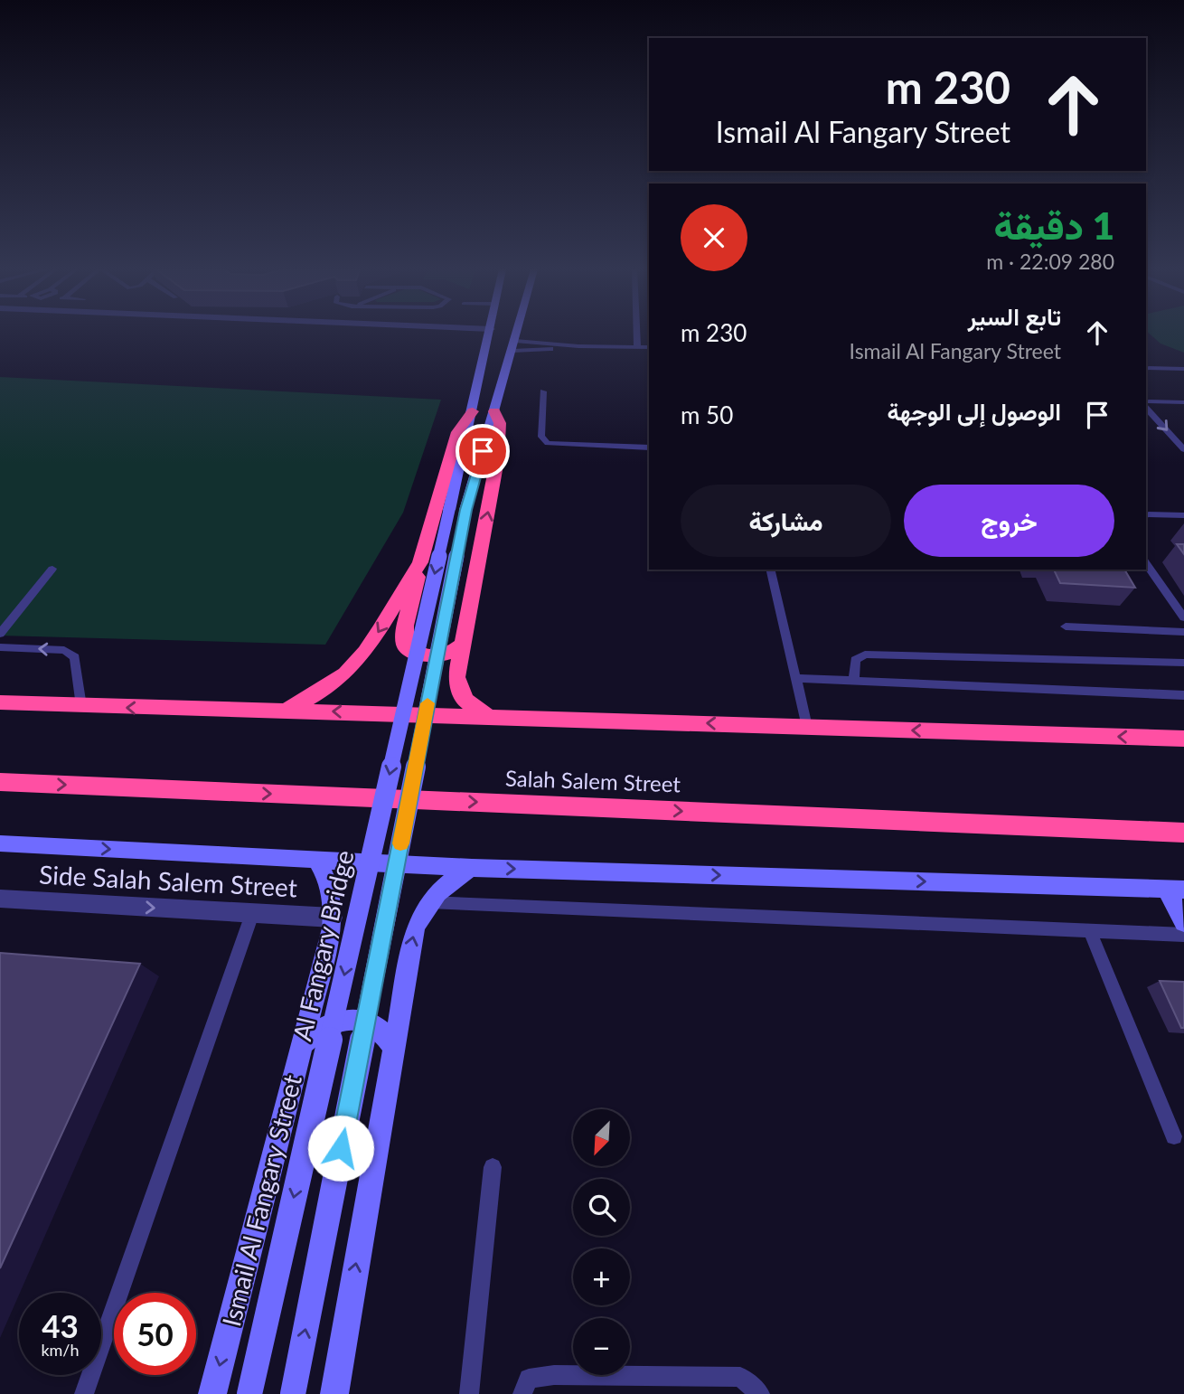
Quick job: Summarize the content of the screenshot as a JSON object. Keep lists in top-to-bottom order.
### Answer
{
  "streets": {
    "highway": ["Salah Salem Street"],
    "main road": ["Al Fangary Bridge", "Ismail Al Fangary Street"],
    "street": ["Side Salah Salem Street"]
  },
  "crossings": [
    ["Side Salah Salem Street", "Ismail Al Fangary Street"]
  ],
  "one_way": ["Side Salah Salem Street"],
  "north": "bottom left",
  "page": {
    "turn": ["230 m", "Ismail Al Fangary Street"],
    "heading": ["1 دقيقة", "280 m · 22:09"],
    "list": [
      {
        "name": "تابع السير",
        "note": "Ismail Al Fangary Street",
        "value": "230 m"
      },
      {
        "name": "الوصول إلى الوجهة",
        "value": "50 m"
      }
    ],
    "buttons": ["خروج", "مشاركة"],
    "map_buttons": ["+", "−"],
    "speed": "43 km/h",
    "limit": "50"
  }
}
